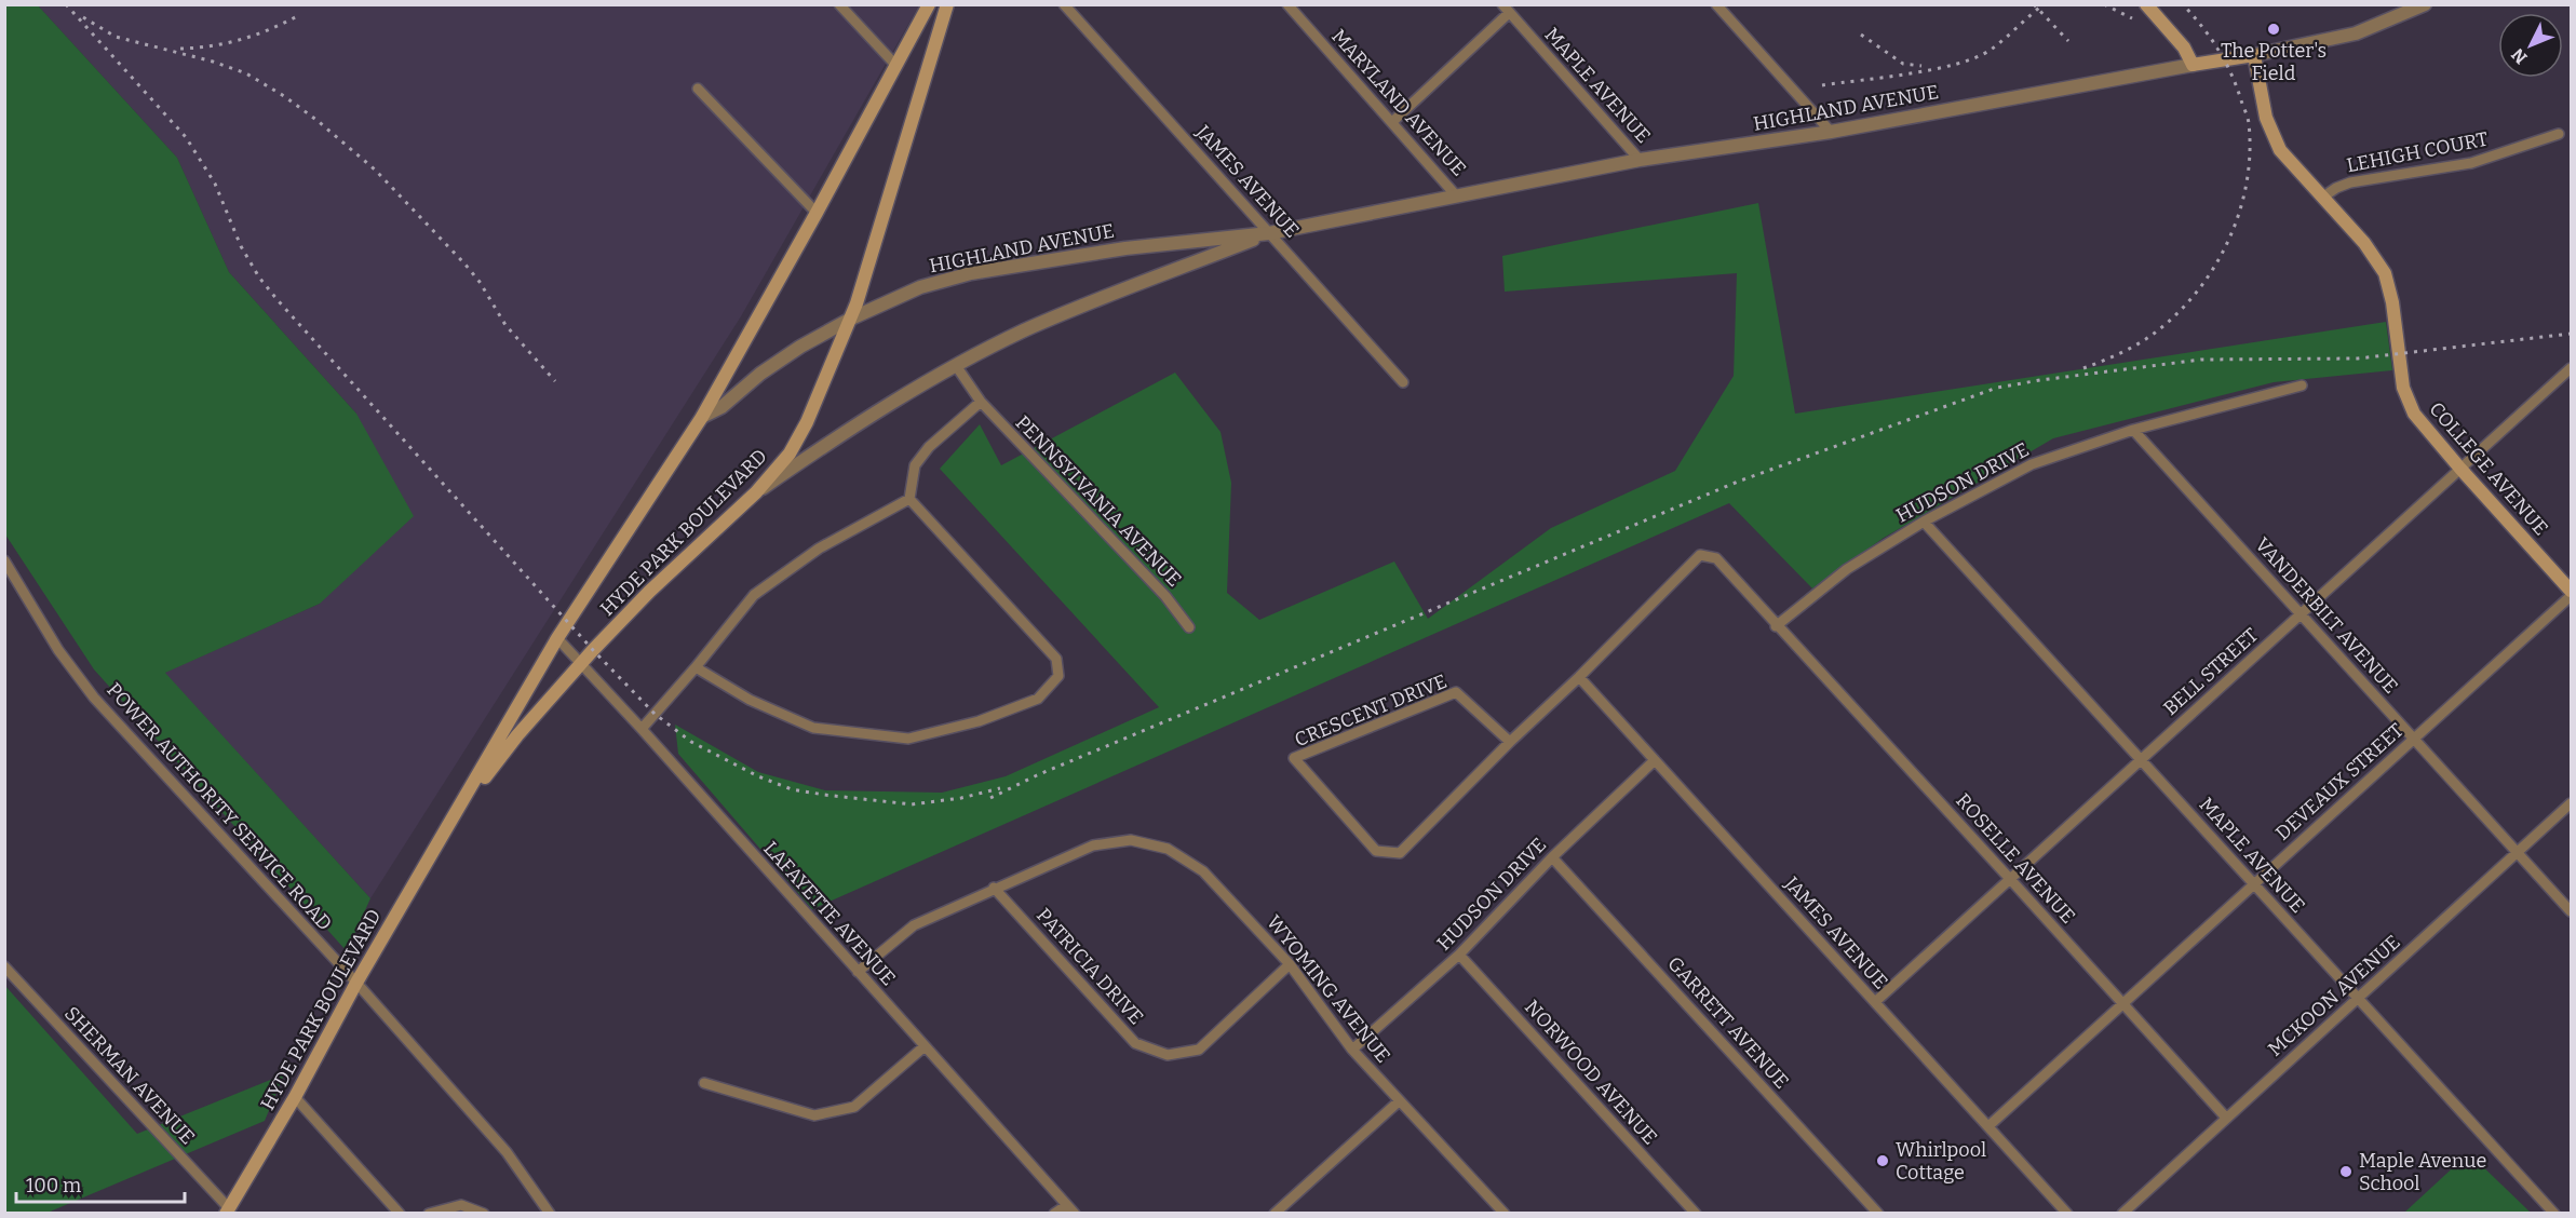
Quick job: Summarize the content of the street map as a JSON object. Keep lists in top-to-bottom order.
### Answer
{
  "streets": {
    "main road": ["HIGHLAND AVENUE", "COLLEGE AVENUE", "HYDE PARK BOULEVARD"],
    "street": [
      "MAPLE AVENUE",
      "MARYLAND AVENUE",
      "LEHIGH COURT",
      "JAMES AVENUE",
      "HUDSON DRIVE",
      "PENNSYLVANIA AVENUE",
      "VANDERBILT AVENUE",
      "BELL STREET",
      "CRESCENT DRIVE",
      "DEVEAUX STREET",
      "POWER AUTHORITY SERVICE ROAD",
      "ROSELLE AVENUE",
      "LAFAYETTE AVENUE",
      "PATRICIA DRIVE",
      "WYOMING AVENUE",
      "MCKOON AVENUE",
      "GARRETT AVENUE",
      "NORWOOD AVENUE",
      "SHERMAN AVENUE"
    ]
  },
  "crossings": [
    ["MAPLE AVENUE", "HIGHLAND AVENUE"],
    ["MAPLE AVENUE", "HUDSON DRIVE"],
    ["MAPLE AVENUE", "BELL STREET"],
    ["MAPLE AVENUE", "DEVEAUX STREET"],
    ["MAPLE AVENUE", "MCKOON AVENUE"],
    ["MARYLAND AVENUE", "HIGHLAND AVENUE"],
    ["HIGHLAND AVENUE", "JAMES AVENUE"],
    ["HIGHLAND AVENUE", "COLLEGE AVENUE"],
    ["HIGHLAND AVENUE", "PENNSYLVANIA AVENUE"],
    ["HIGHLAND AVENUE", "HYDE PARK BOULEVARD"],
    ["LEHIGH COURT", "COLLEGE AVENUE"],
    ["JAMES AVENUE", "HUDSON DRIVE"],
    ["JAMES AVENUE", "BELL STREET"],
    ["JAMES AVENUE", "CRESCENT DRIVE"],
    ["JAMES AVENUE", "DEVEAUX STREET"],
    ["COLLEGE AVENUE", "BELL STREET"],
    ["COLLEGE AVENUE", "DEVEAUX STREET"],
    ["HUDSON DRIVE", "VANDERBILT AVENUE"],
    ["HUDSON DRIVE", "CRESCENT DRIVE"],
    ["HUDSON DRIVE", "ROSELLE AVENUE"],
    ["HUDSON DRIVE", "WYOMING AVENUE"],
    ["HUDSON DRIVE", "GARRETT AVENUE"],
    ["HUDSON DRIVE", "NORWOOD AVENUE"],
    ["HYDE PARK BOULEVARD", "POWER AUTHORITY SERVICE ROAD"],
    ["HYDE PARK BOULEVARD", "LAFAYETTE AVENUE"],
    ["HYDE PARK BOULEVARD", "SHERMAN AVENUE"],
    ["VANDERBILT AVENUE", "BELL STREET"],
    ["VANDERBILT AVENUE", "DEVEAUX STREET"],
    ["VANDERBILT AVENUE", "MCKOON AVENUE"],
    ["BELL STREET", "ROSELLE AVENUE"],
    ["CRESCENT DRIVE", "ROSELLE AVENUE"],
    ["DEVEAUX STREET", "ROSELLE AVENUE"],
    ["ROSELLE AVENUE", "MCKOON AVENUE"],
    ["LAFAYETTE AVENUE", "WYOMING AVENUE"],
    ["PATRICIA DRIVE", "WYOMING AVENUE"]
  ],
  "places": ["The Potter's Field", "Whirlpool Cottage", "Maple Avenue School"],
  "scale_bar": "100 m",
  "north": "bottom left"
}
